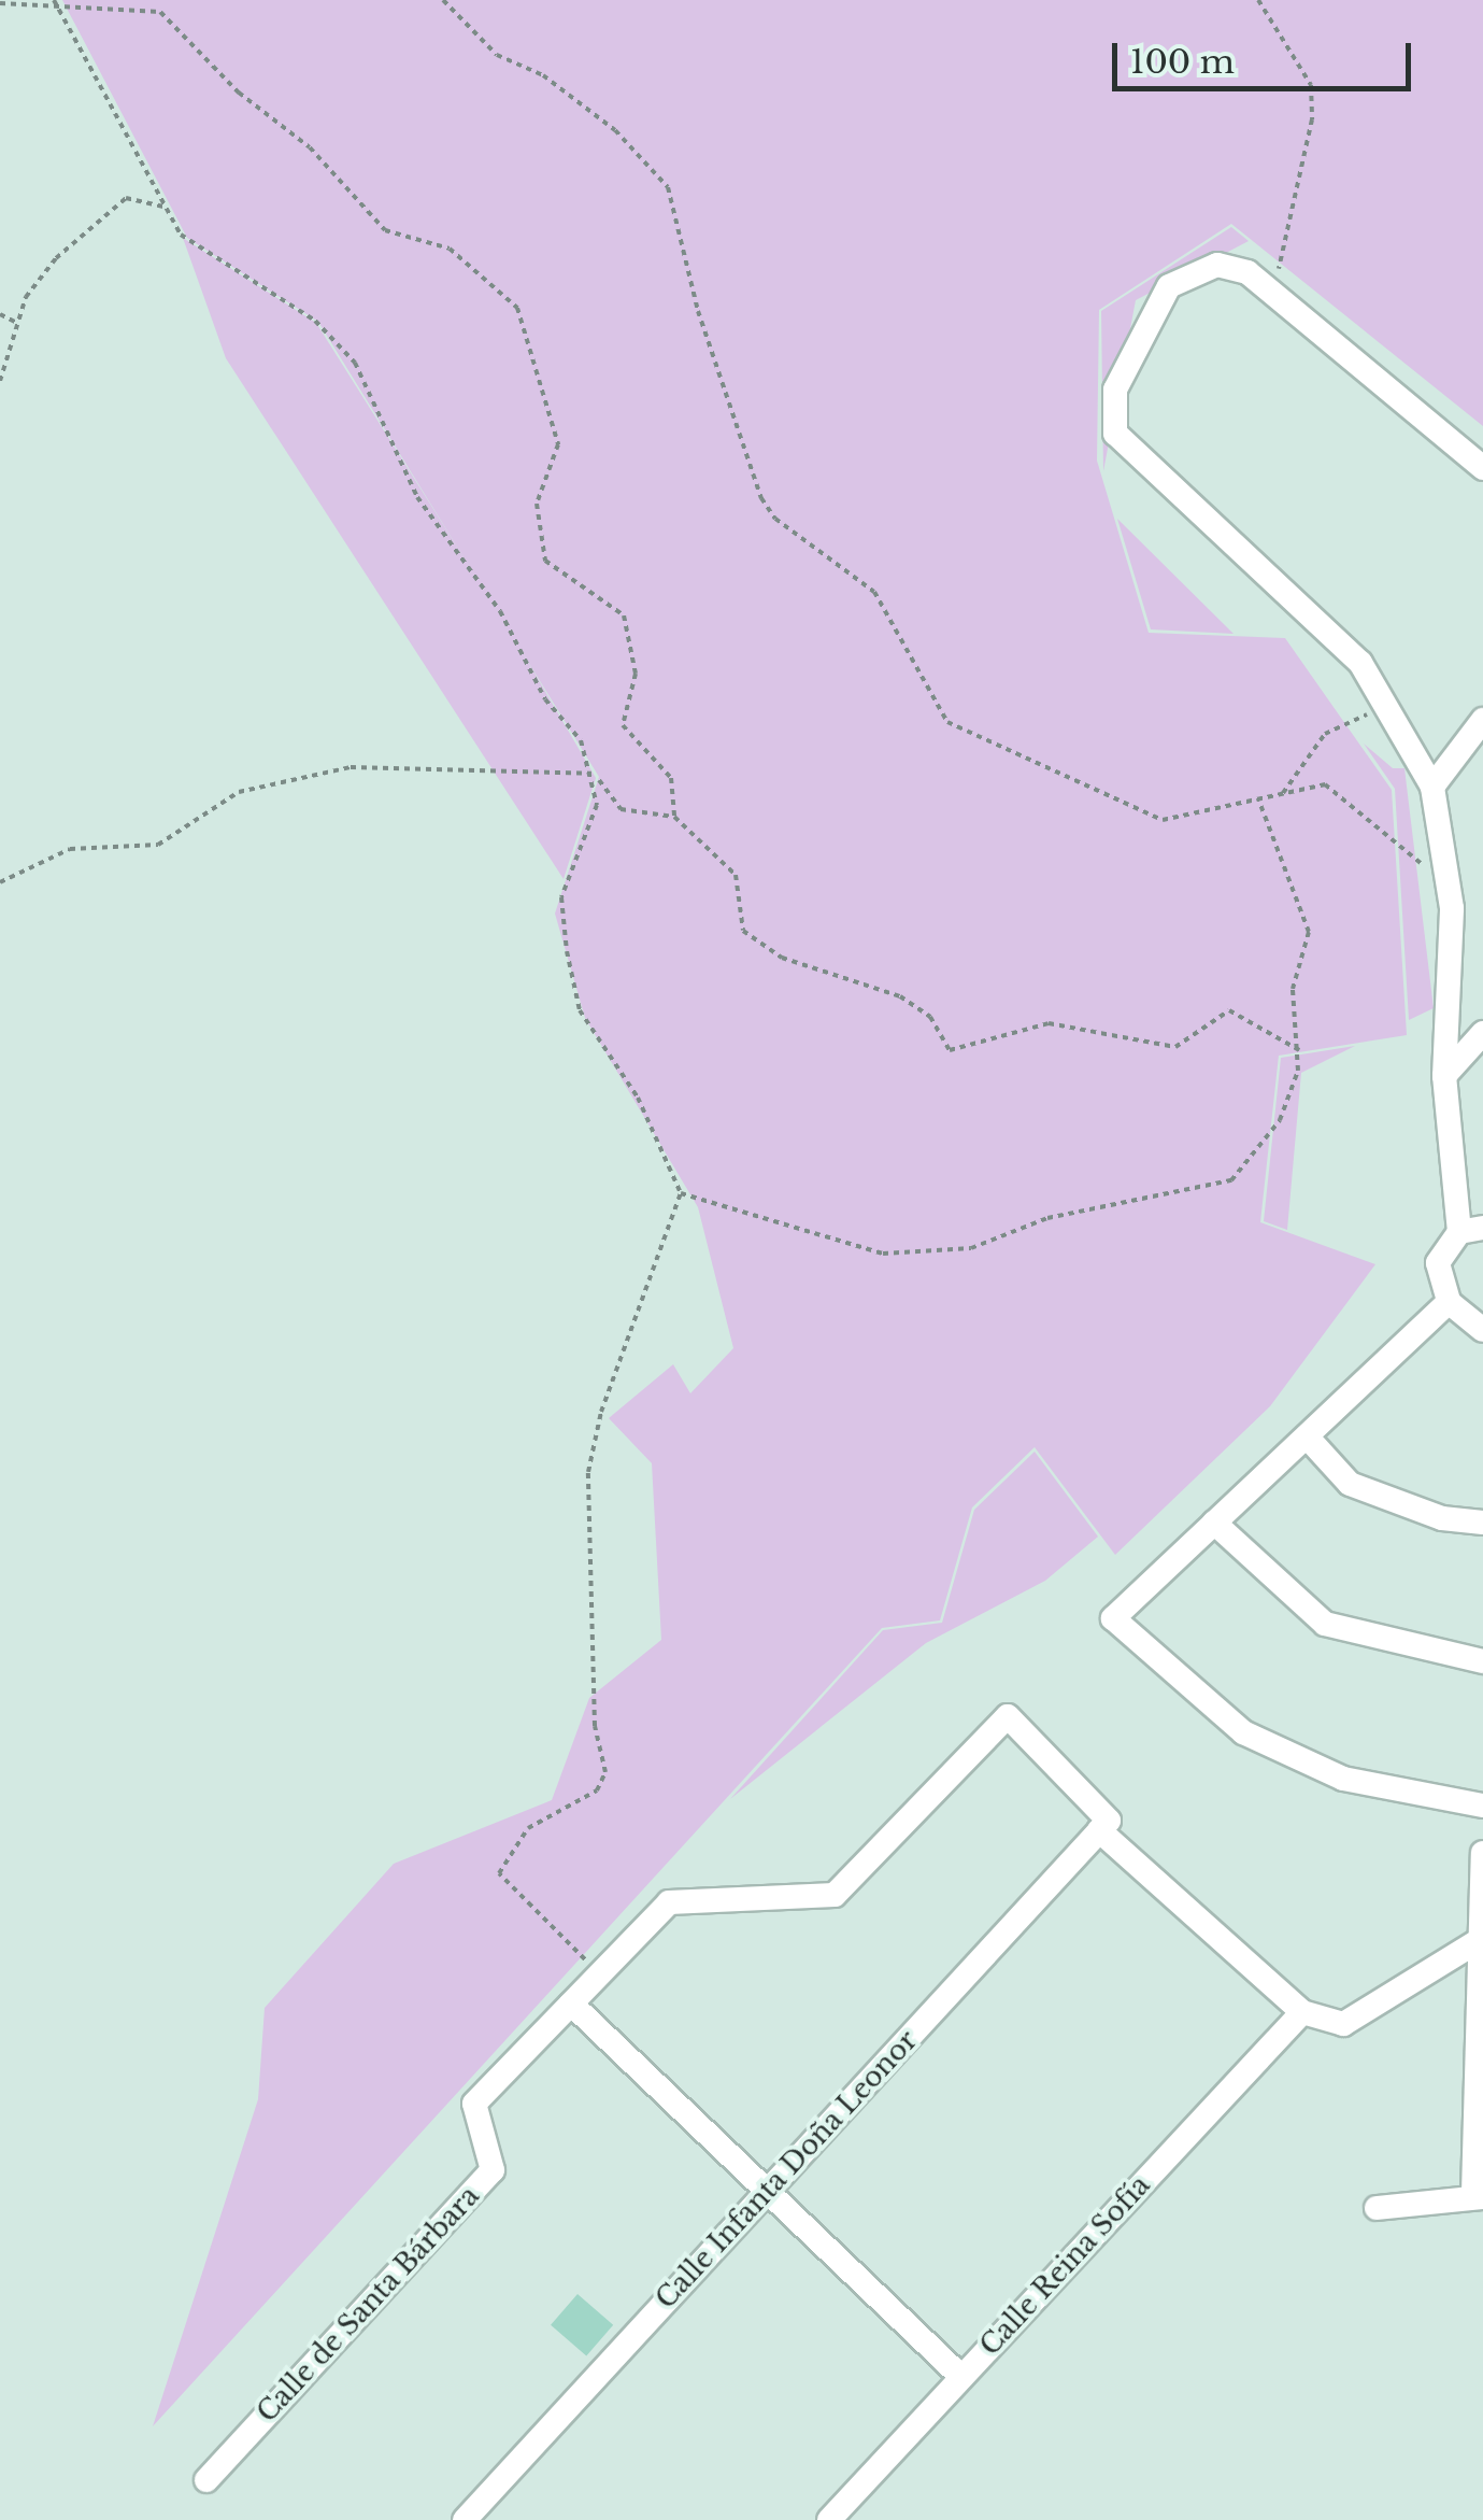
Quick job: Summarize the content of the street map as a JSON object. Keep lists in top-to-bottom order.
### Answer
{
  "streets": {
    "street": ["Calle Infanta Doña Leonor", "Calle Reina Sofía", "Calle de Santa Bárbara"]
  },
  "crossings": [
    ["Calle Infanta Doña Leonor", "Calle de Santa Bárbara"]
  ],
  "scale_bar": "100 m"
}
